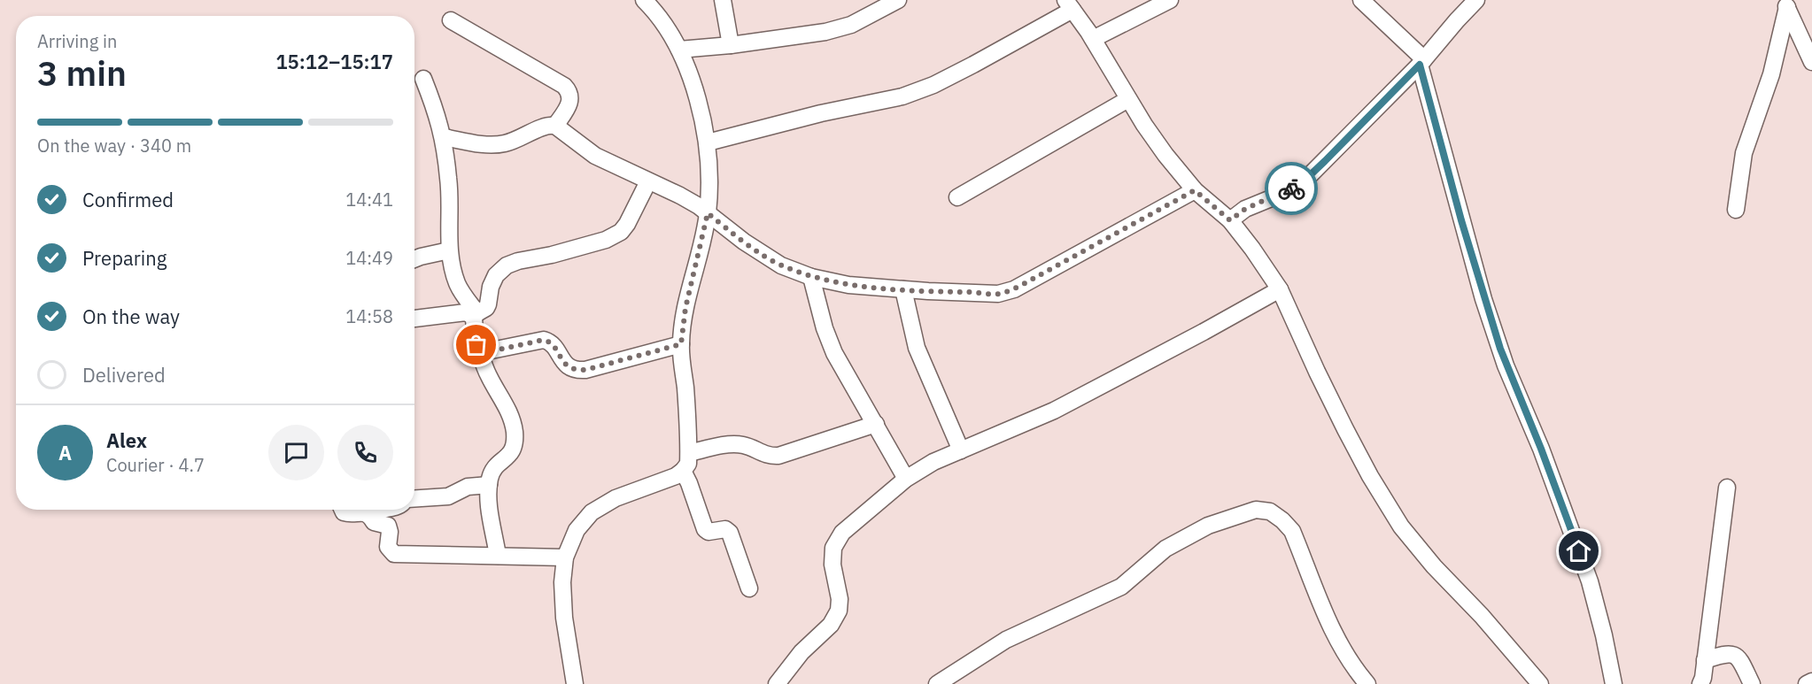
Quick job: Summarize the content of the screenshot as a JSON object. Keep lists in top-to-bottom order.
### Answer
{
  "page": {
    "heading": ["3 min", "Arriving in", "15:12–15:17"],
    "panel": ["Alex", "Courier · 4.7"],
    "bar": "On the way · 340 m",
    "list": [
      ["Confirmed", "14:41"],
      ["Preparing", "14:49"],
      ["On the way", "14:58"],
      "Delivered"
    ],
    "round": "A"
  }
}
